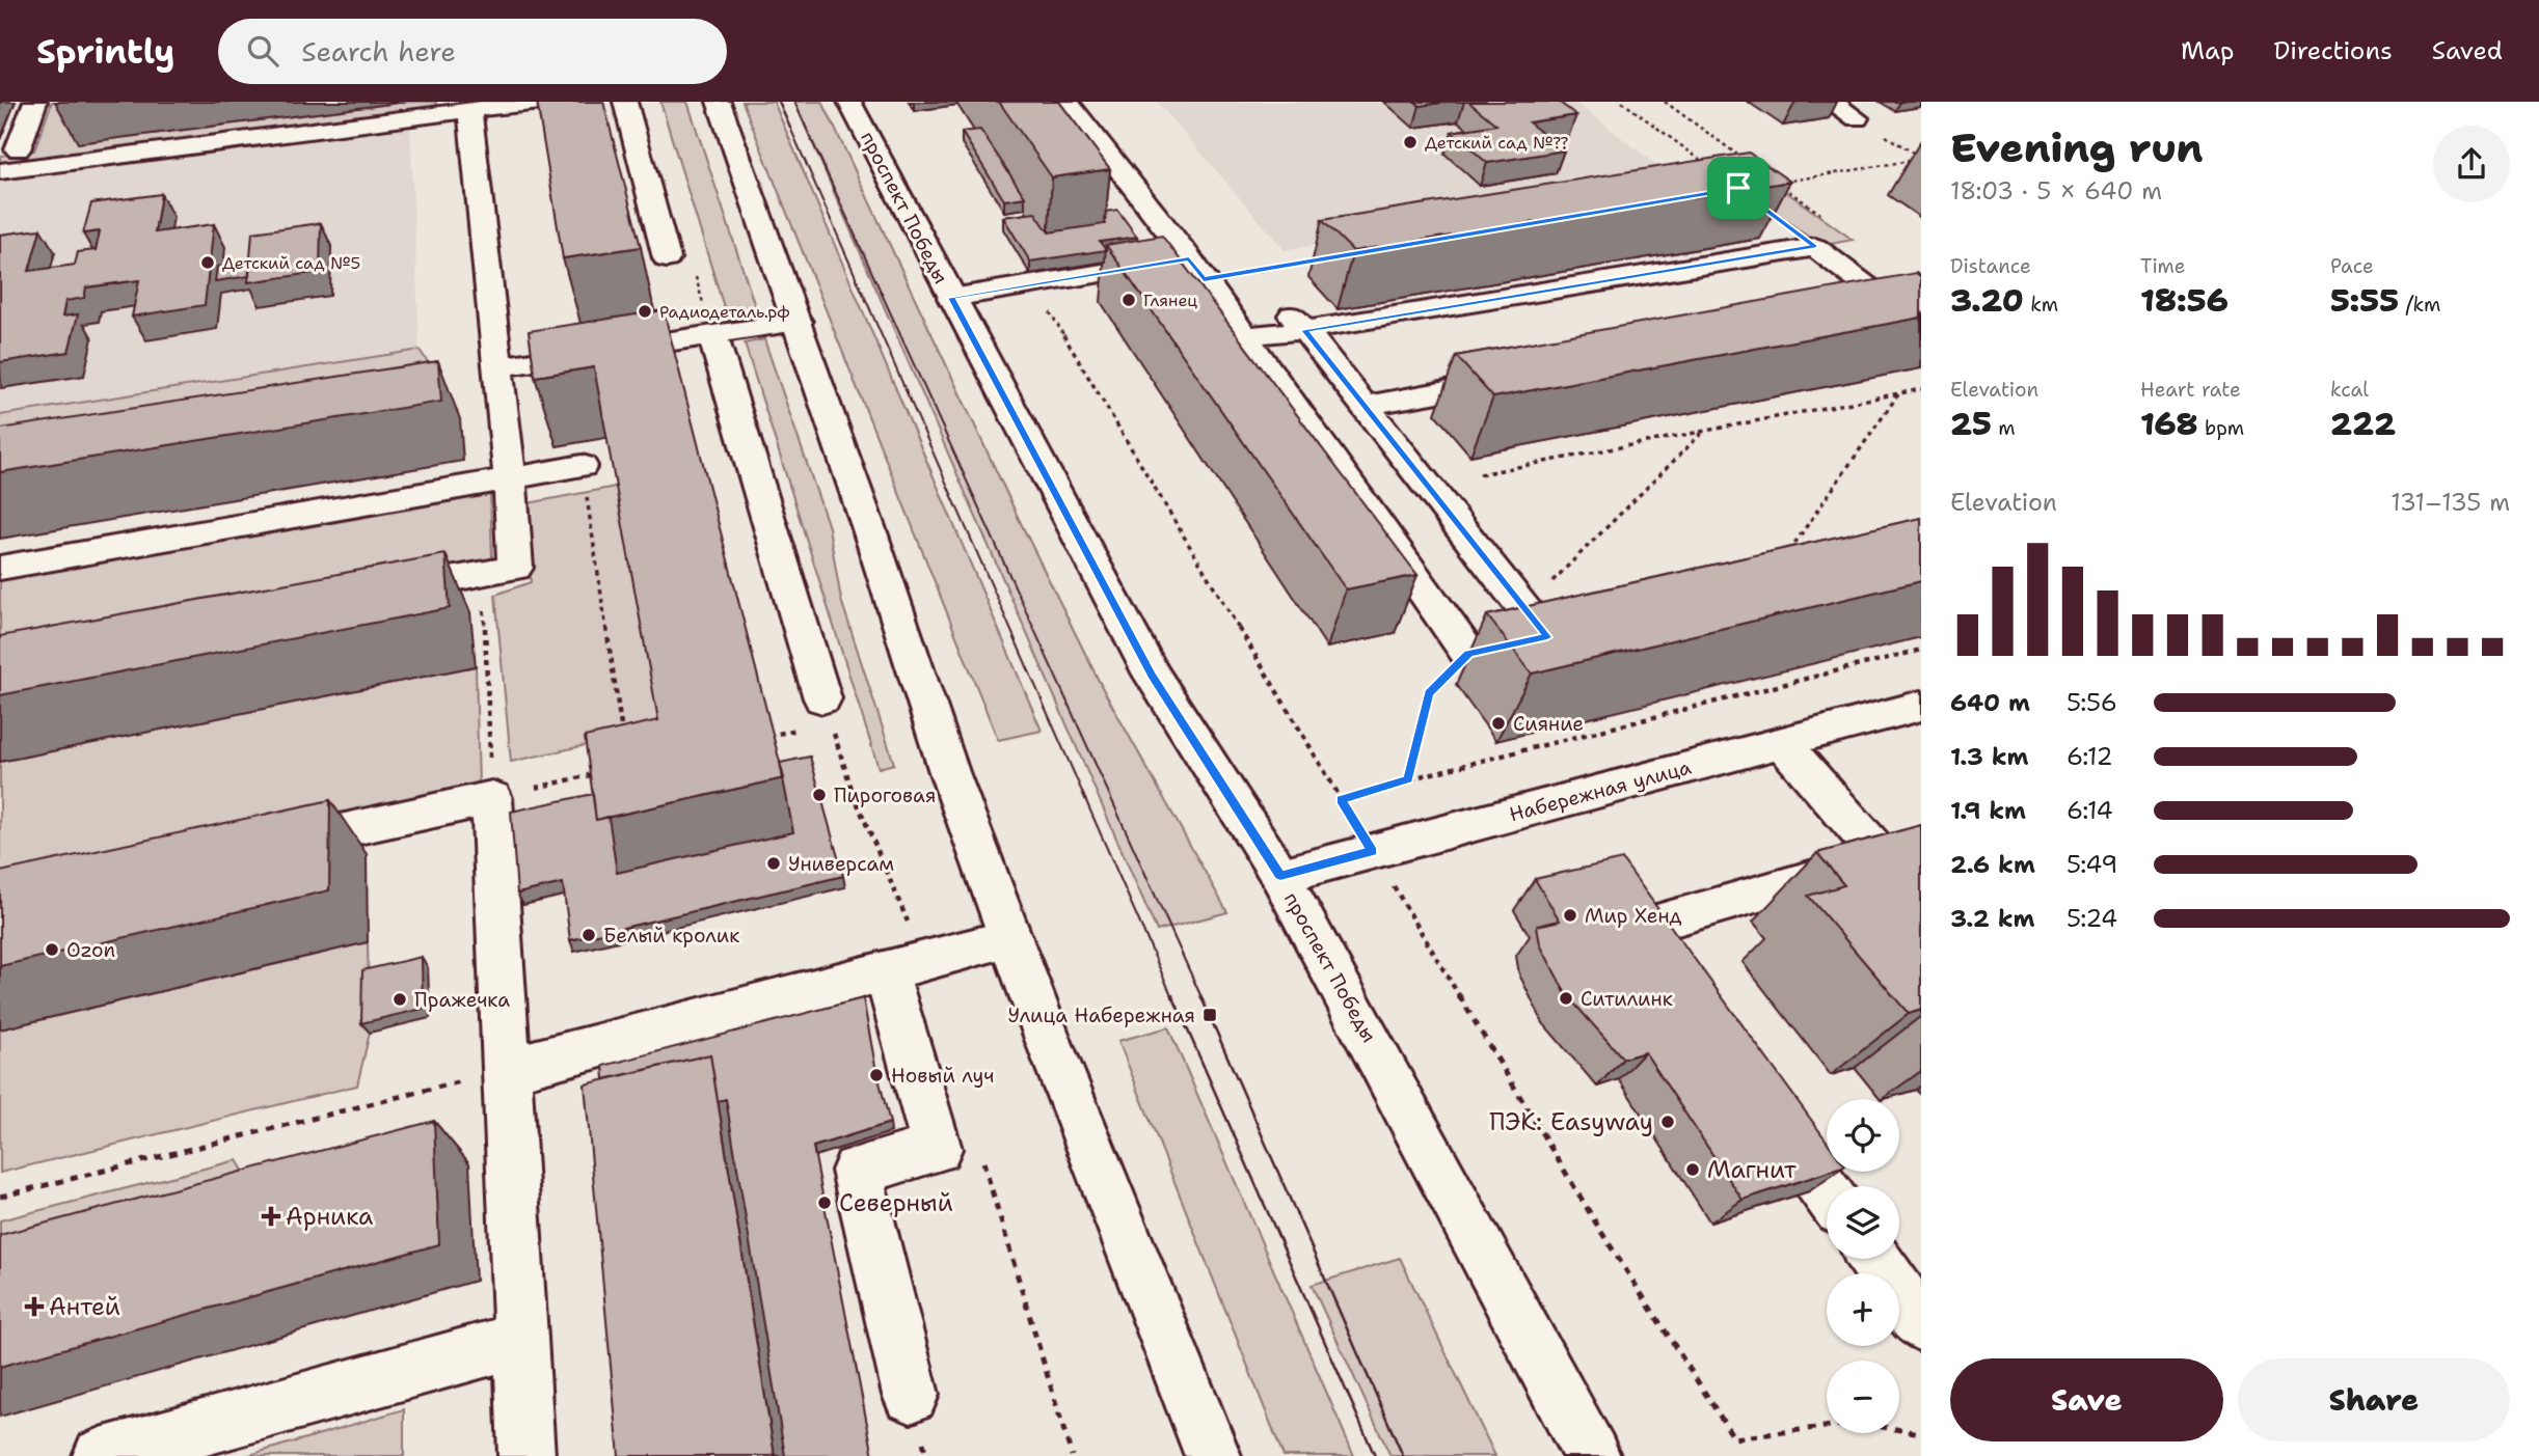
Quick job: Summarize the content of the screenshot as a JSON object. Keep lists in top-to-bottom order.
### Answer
{
  "streets": {
    "main road": ["проспект Победы", "Набережная улица"]
  },
  "crossings": [
    ["проспект Победы", "Набережная улица"]
  ],
  "places": {
    "other": [
      "Детский сад №??",
      "Детский сад №5",
      "Глянец",
      "Радиодеталь.рф",
      "Сияние",
      "Пироговая",
      "Универсам",
      "Мир Хенд",
      "Белый кролик",
      "Ozon",
      "Ситилинк",
      "Пражечка",
      "Новый луч",
      "ПЭК: Easyway",
      "Магнит",
      "Северный"
    ],
    "transit": ["Улица Набережная"],
    "health": ["Арника", "Антей"]
  },
  "page": {
    "header": "Sprintly",
    "search": "Search here",
    "nav": ["Map", "Directions", "Saved"],
    "heading": ["Evening run", "18:03 · 5 × 640 m"],
    "stats": [
      ["Distance", "3.20 km"],
      ["Time", "18:56"],
      ["Pace", "5:55 /km"],
      ["Elevation", "25 m"],
      ["Heart rate", "168 bpm"],
      ["kcal", "222"]
    ],
    "chart": ["Elevation", "131–135 m"],
    "list": [
      {
        "name": "640 m",
        "note": "5:56"
      },
      {
        "name": "1.3 km",
        "note": "6:12"
      },
      {
        "name": "1.9 km",
        "note": "6:14"
      },
      {
        "name": "2.6 km",
        "note": "5:49"
      },
      {
        "name": "3.2 km",
        "note": "5:24"
      }
    ],
    "map_buttons": ["+", "−"],
    "buttons": ["Save", "Share"]
  }
}
